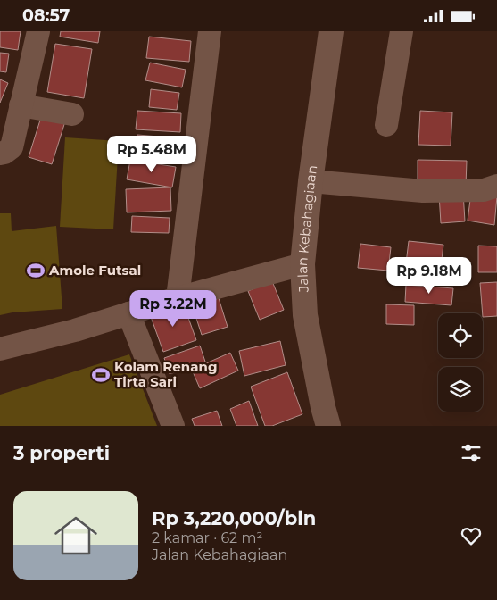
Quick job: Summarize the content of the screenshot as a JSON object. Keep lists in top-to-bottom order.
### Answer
{
  "streets": {
    "street": ["Jalan Kebahagiaan"]
  },
  "places": {
    "sports": ["Amole Futsal", "Kolam Renang Tirta Sari"]
  },
  "page": {
    "status": "08:57",
    "price": ["Rp 5.48M", "Rp 9.18M", "Rp 3.22M"],
    "heading": "3 properti",
    "list": [
      {
        "name": "Rp 3,220,000/bln",
        "note": "2 kamar · 62 m² · Jalan Kebahagiaan"
      }
    ]
  }
}
